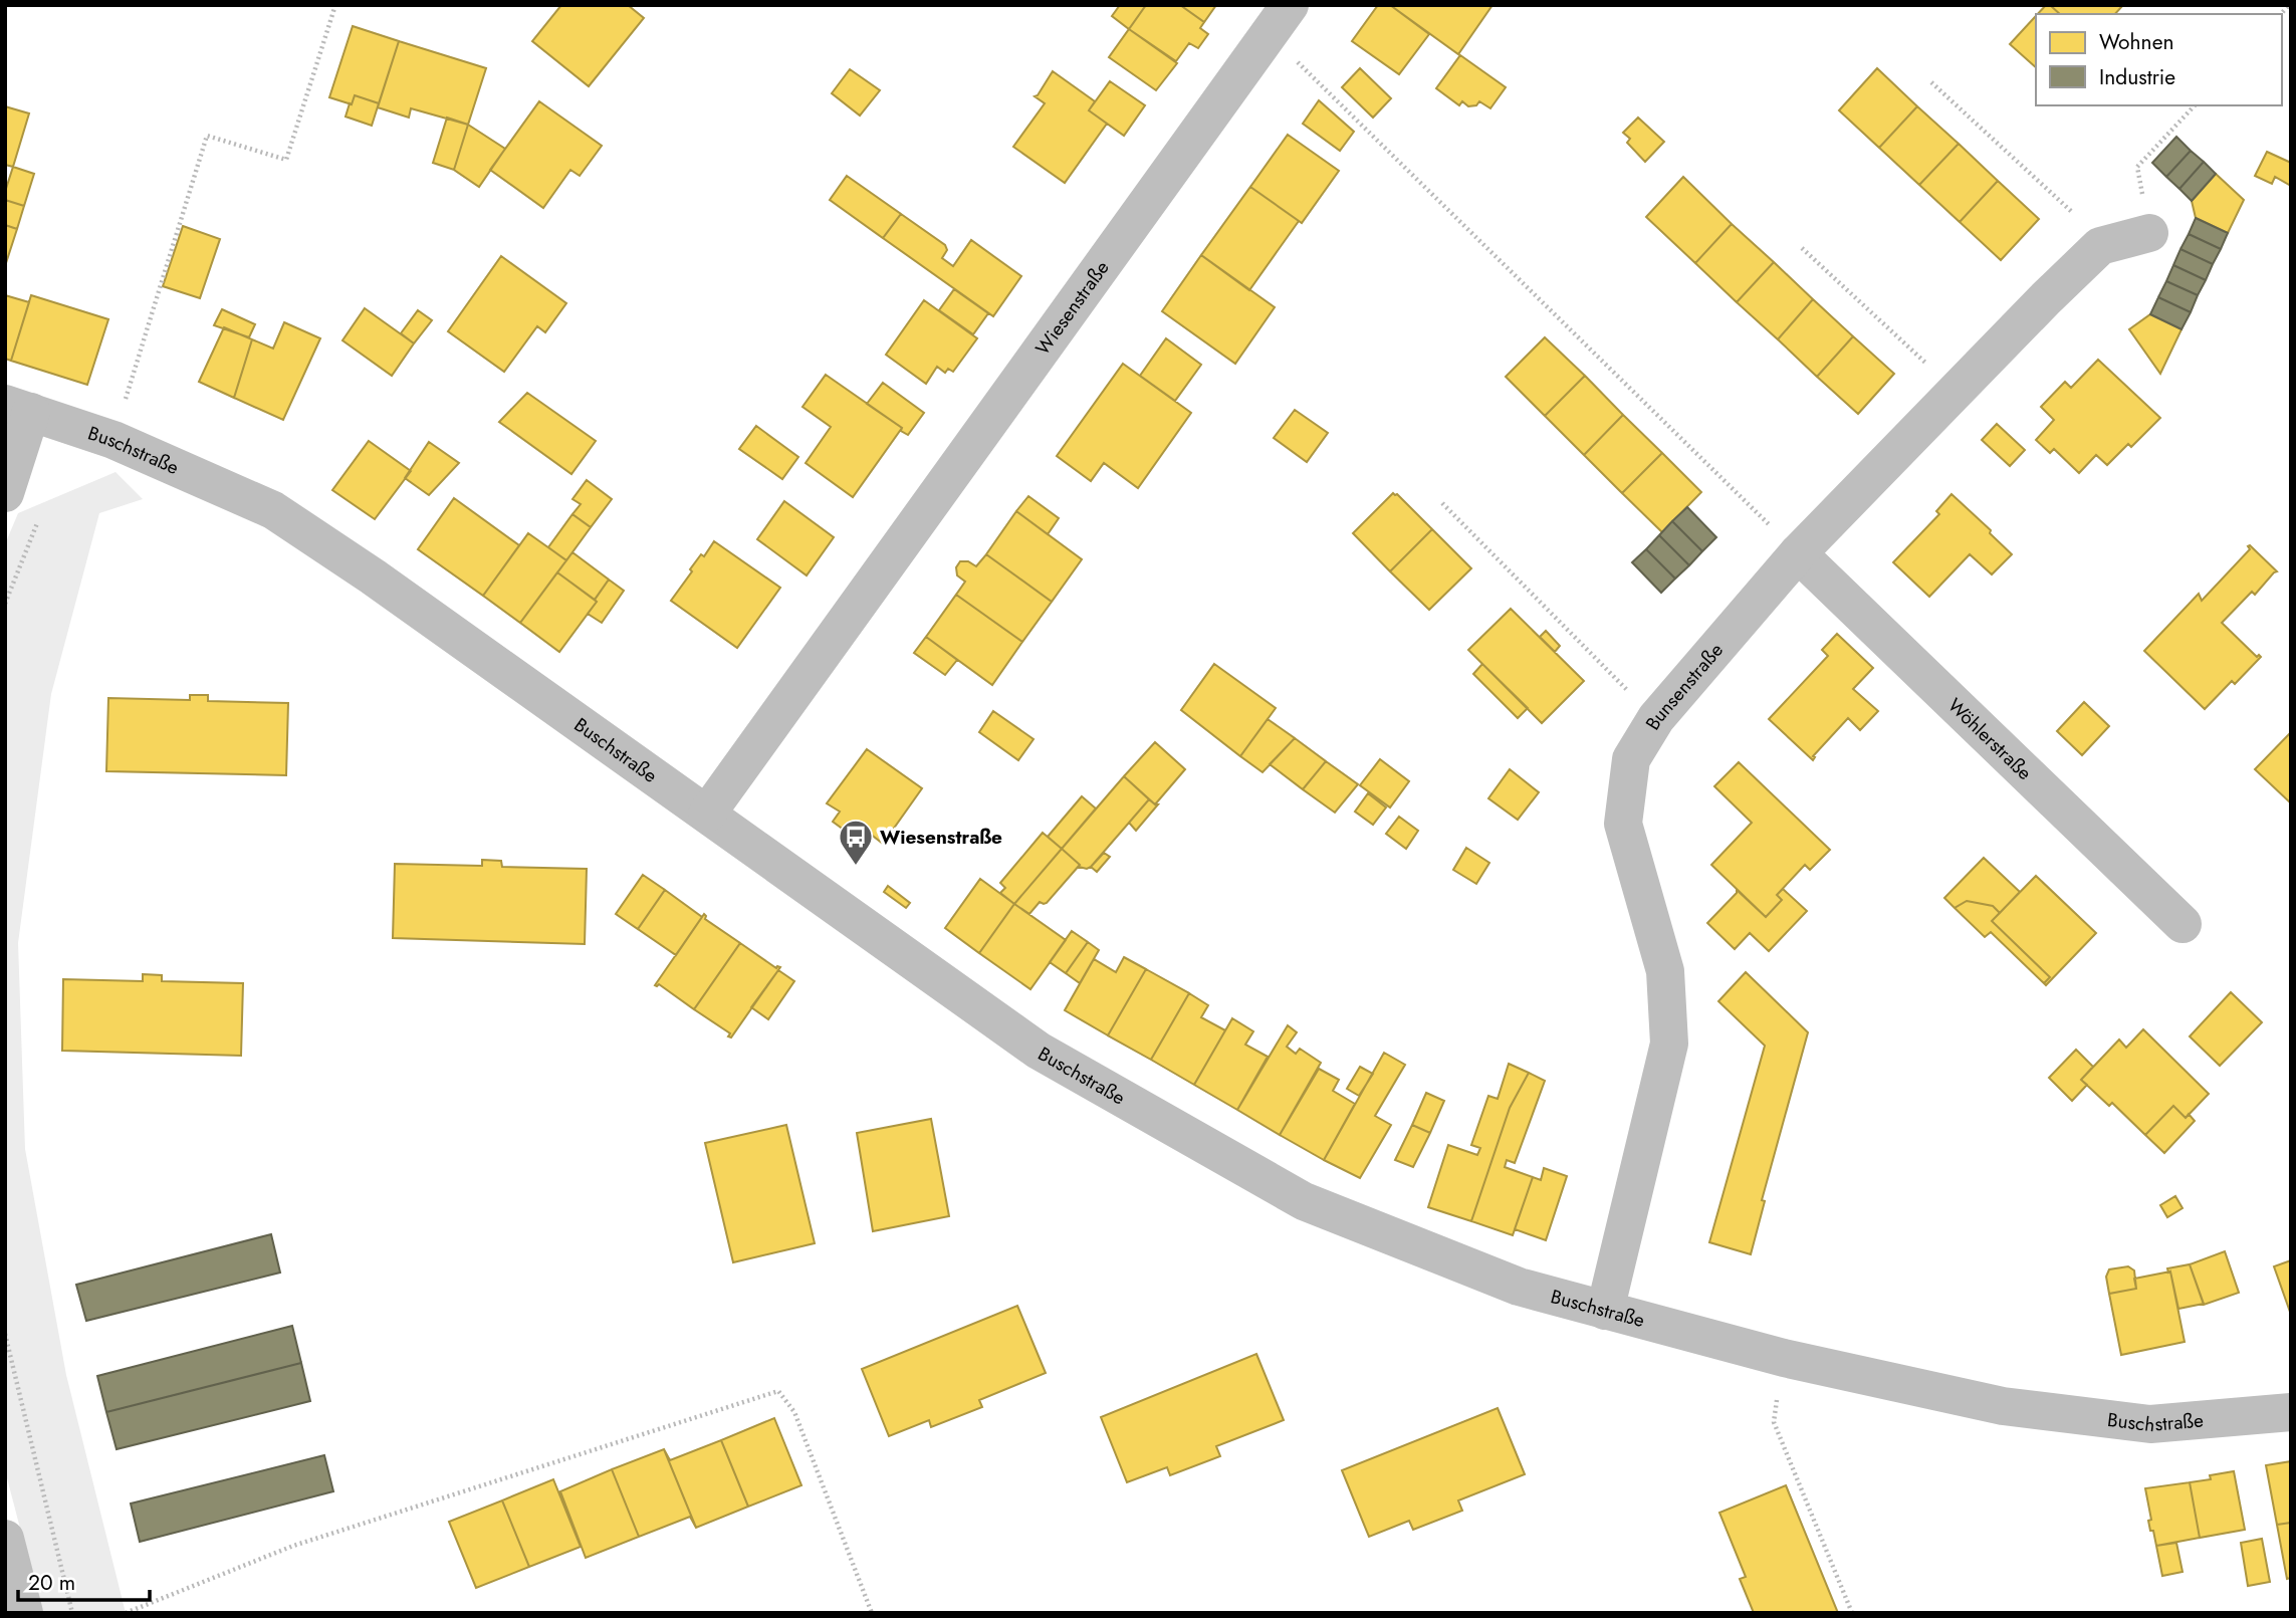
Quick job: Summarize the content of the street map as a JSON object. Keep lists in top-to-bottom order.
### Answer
{
  "streets": {
    "street": [
      "Wiesenstraße",
      "Buschstraße",
      "Bunsenstraße",
      "Wöhlerstraße"
    ]
  },
  "crossings": [
    ["Wiesenstraße", "Buschstraße"],
    ["Buschstraße", "Bunsenstraße"],
    ["Bunsenstraße", "Wöhlerstraße"]
  ],
  "places": {
    "bus stop": ["Wiesenstraße"]
  },
  "legend": ["Wohnen", "Industrie"],
  "scale_bar": "20 m"
}
